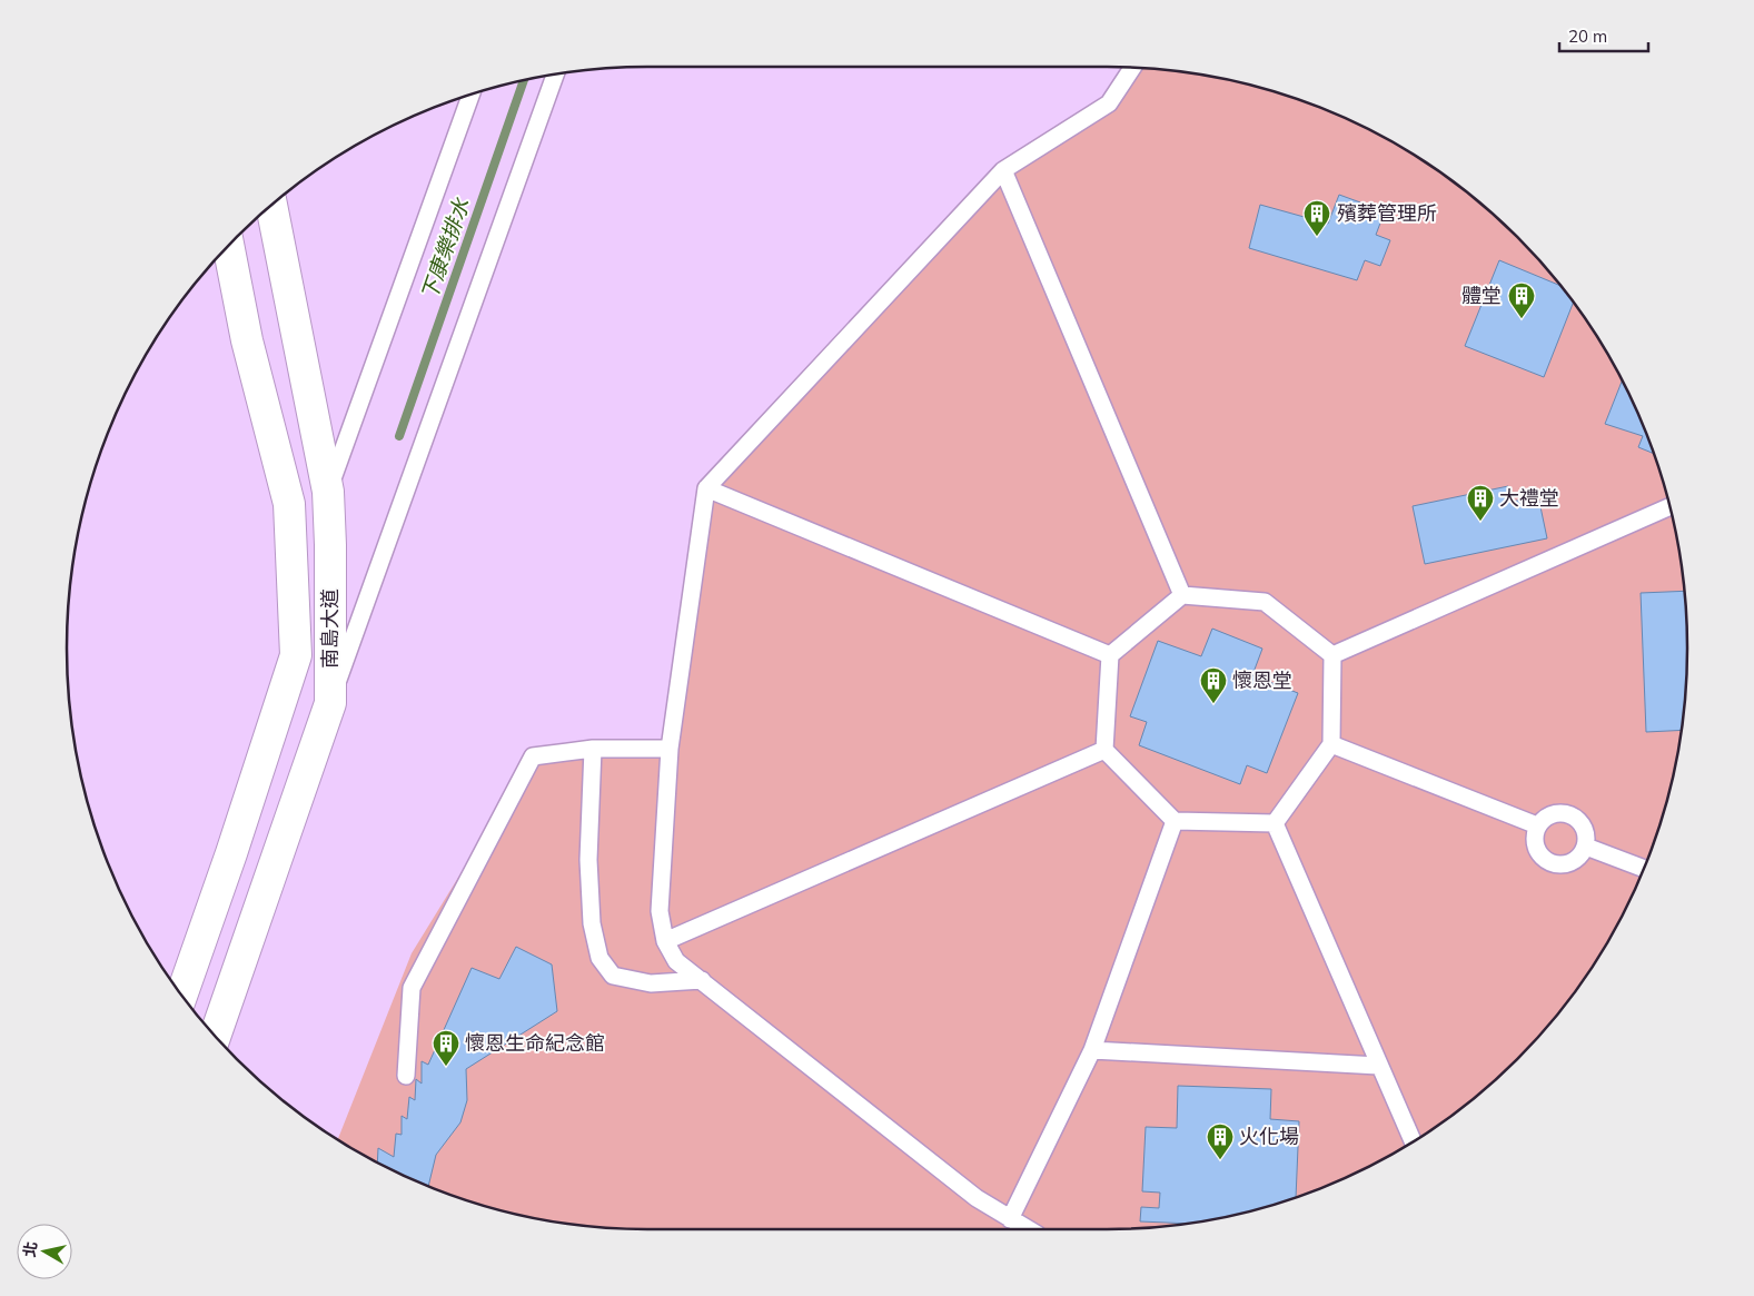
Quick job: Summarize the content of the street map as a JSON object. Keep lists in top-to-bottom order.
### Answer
{
  "streets": {
    "street": ["南島大道"]
  },
  "water": ["下康樂排水"],
  "places": {
    "building": [
      "殯葬管理所",
      "體堂",
      "大禮堂",
      "懷恩堂",
      "懷恩生命紀念館",
      "火化場"
    ]
  },
  "scale_bar": "20 m",
  "north": "left"
}
